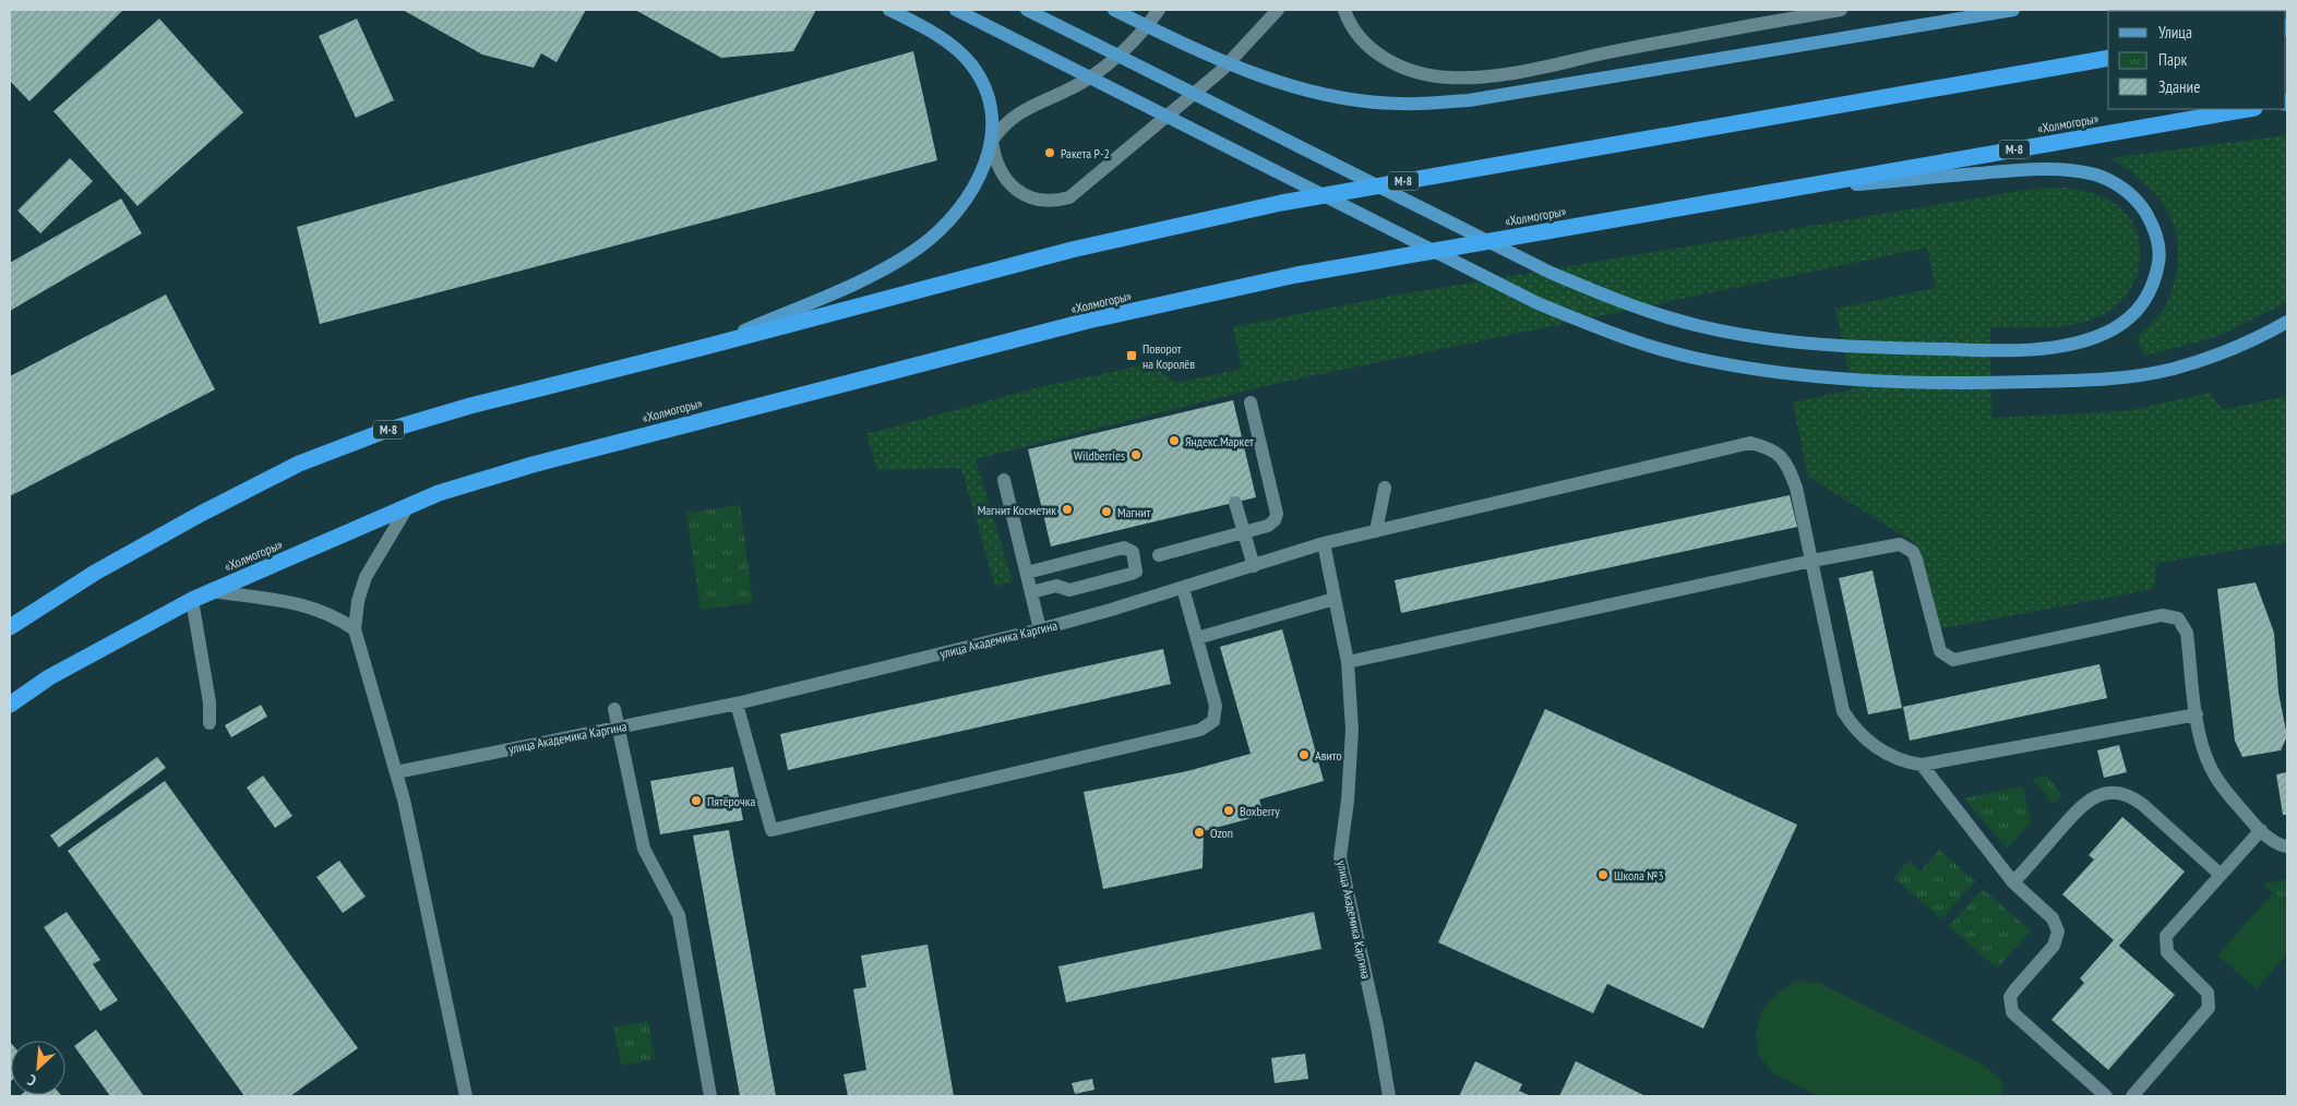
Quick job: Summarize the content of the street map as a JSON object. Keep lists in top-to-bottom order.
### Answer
{
  "streets": {
    "highway": ["«Холмогоры»", "М-8"],
    "street": ["улица Академика Каргина"]
  },
  "places": {
    "other": [
      "Ракета Р-2",
      "Яндекс.Маркет",
      "Wildberries",
      "Магнит Косметик",
      "Магнит",
      "Авито",
      "Пятёрочка",
      "Boxberry",
      "Ozon",
      "Школа №3"
    ],
    "transit": ["Поворот на Королёв"]
  },
  "legend": ["Улица", "Парк", "Здание"],
  "north": "bottom left"
}
